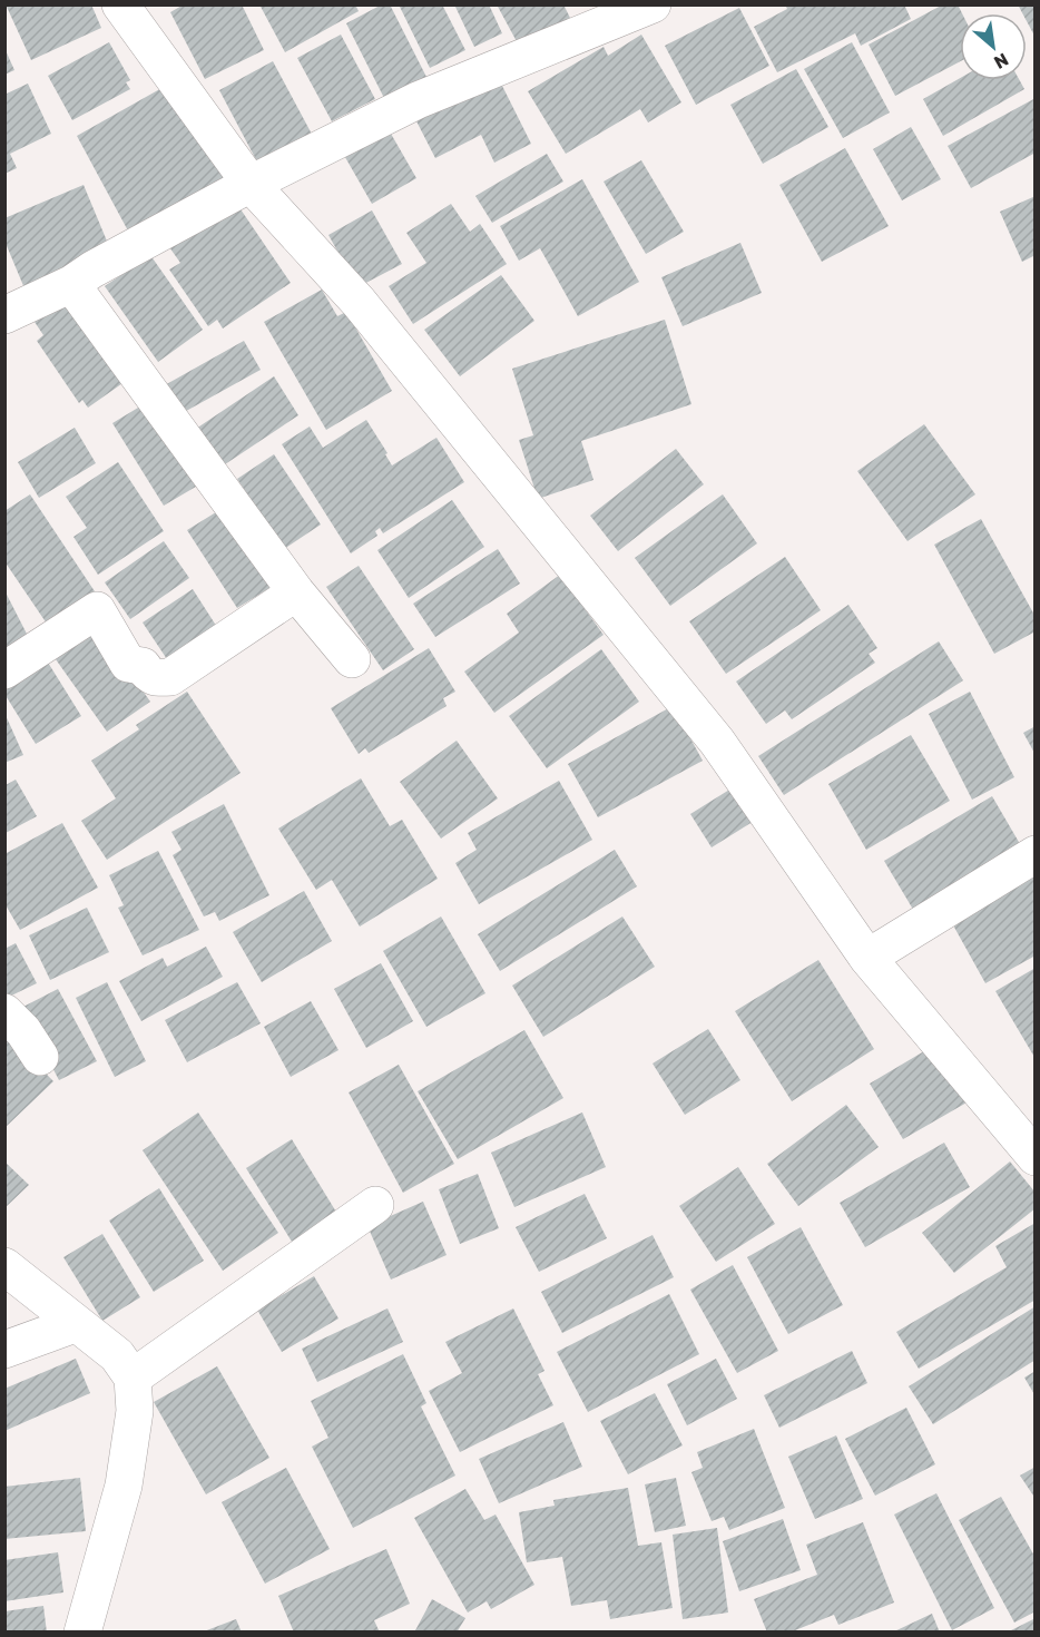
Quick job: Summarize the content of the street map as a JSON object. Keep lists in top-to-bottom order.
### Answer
{
  "north": "bottom right"
}
